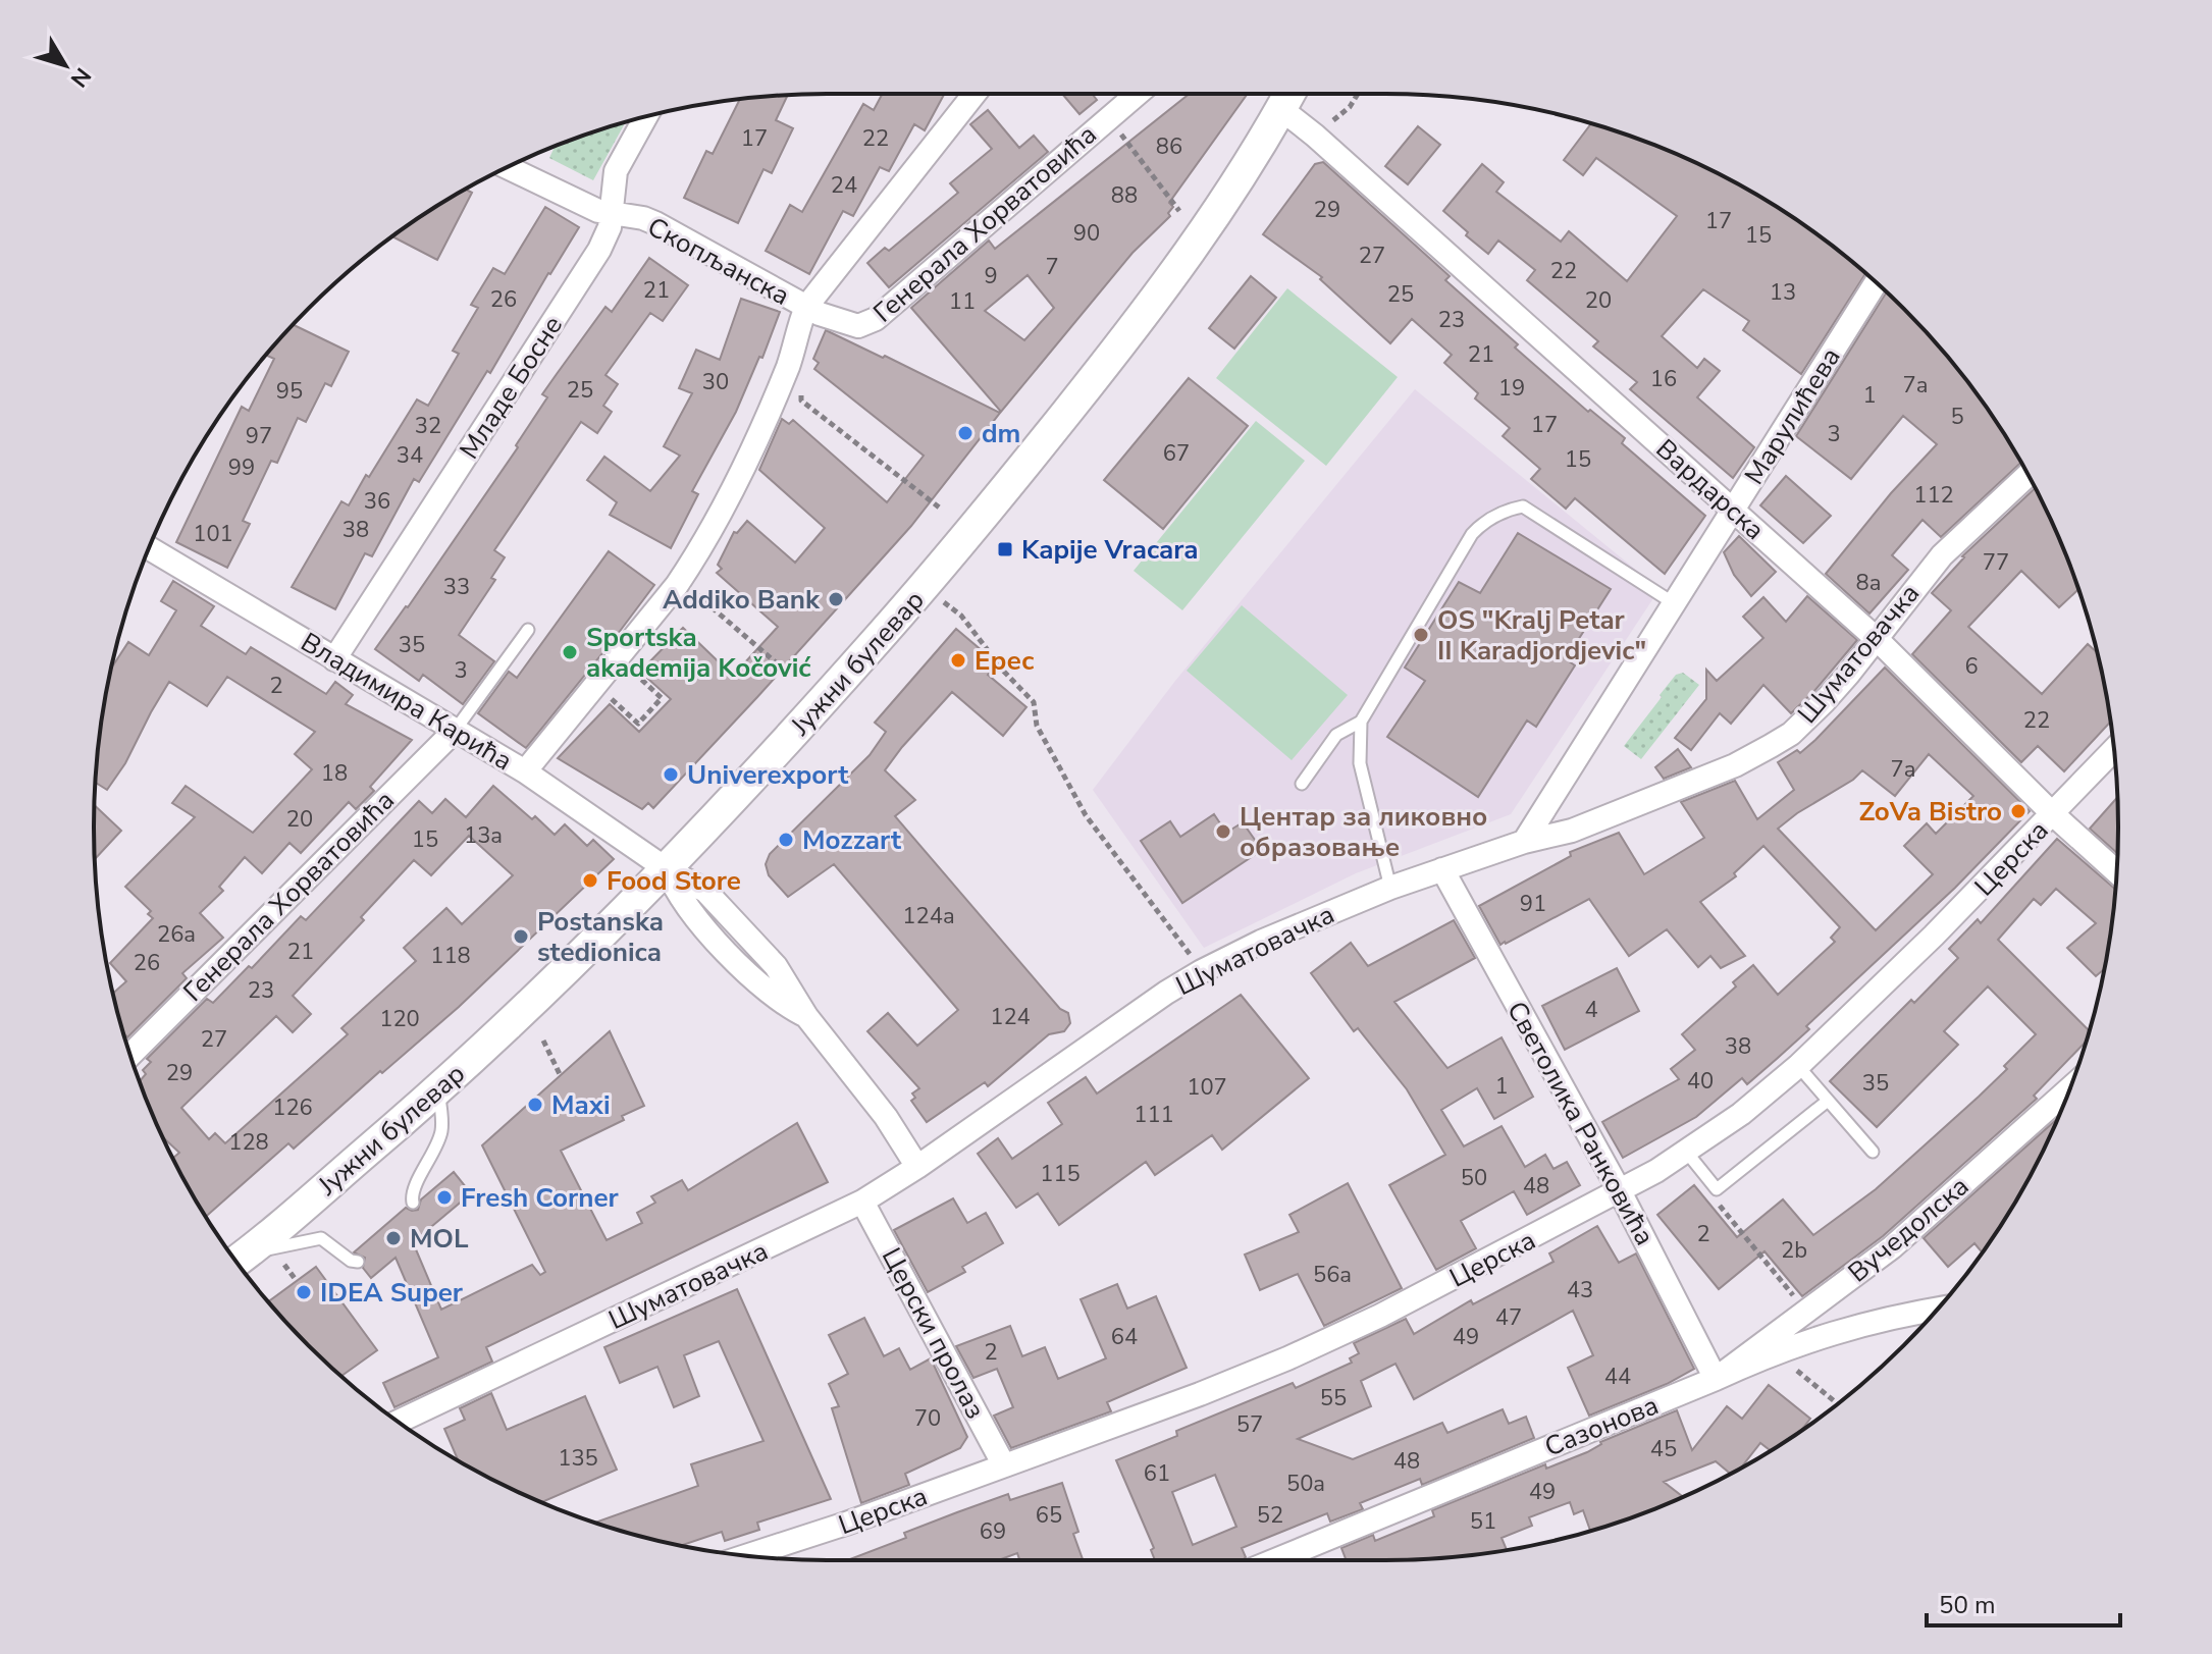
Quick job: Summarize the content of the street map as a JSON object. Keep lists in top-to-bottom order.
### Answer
{
  "streets": {
    "main road": ["Јужни булевар"],
    "street": [
      "Генерала Хорватовића",
      "Скопљанска",
      "Младе Босне",
      "Марулићева",
      "Вардарска",
      "Шуматовачка",
      "Владимира Карића",
      "Церска",
      "Светолика Ранковића",
      "Вучедолска",
      "Церски пролаз",
      "Сазонова"
    ]
  },
  "crossings": [
    ["Генерала Хорватовића", "Скопљанска"],
    ["Генерала Хорватовића", "Владимира Карића"],
    ["Скопљанска", "Младе Босне"],
    ["Младе Босне", "Владимира Карића"],
    ["Марулићева", "Вардарска"],
    ["Марулићева", "Шуматовачка"],
    ["Вардарска", "Шуматовачка"],
    ["Вардарска", "Јужни булевар"],
    ["Вардарска", "Церска"],
    ["Шуматовачка", "Светолика Ранковића"],
    ["Шуматовачка", "Церски пролаз"],
    ["Јужни булевар", "Владимира Карића"],
    ["Церска", "Светолика Ранковића"],
    ["Церска", "Церски пролаз"],
    ["Светолика Ранковића", "Вучедолска"],
    ["Светолика Ранковића", "Сазонова"],
    ["Вучедолска", "Сазонова"]
  ],
  "places": {
    "other": [
      "dm",
      "Addiko Bank",
      "OS \"Kralj Petar II Karadjordjevic\"",
      "Sportska akademija Kočović",
      "Ерес",
      "Univerexport",
      "ZoVa Bistro",
      "Центар за ликовно образовање",
      "Mozzart",
      "Food Store",
      "Postanska stedionica",
      "Maxi",
      "Fresh Corner",
      "MOL",
      "IDEA Super"
    ],
    "transit": ["Kapije Vracara"]
  },
  "house_numbers": [
    "17",
    "22",
    "86",
    "24",
    "88",
    "29",
    "17",
    "90",
    "15",
    "27",
    "7",
    "22",
    "9",
    "21",
    "13",
    "25",
    "26",
    "20",
    "11",
    "23",
    "21",
    "16",
    "30",
    "7a",
    "19",
    "25",
    "95",
    "1",
    "5",
    "17",
    "32",
    "3",
    "97",
    "67",
    "34",
    "15",
    "99",
    "112",
    "36",
    "38",
    "101",
    "77",
    "8a",
    "33",
    "35",
    "6",
    "3",
    "2",
    "22",
    "7a",
    "18",
    "20",
    "13a",
    "15",
    "91",
    "124a",
    "26a",
    "21",
    "118",
    "26",
    "23",
    "4",
    "124",
    "120",
    "27",
    "38",
    "29",
    "40",
    "35",
    "1",
    "107",
    "126",
    "111",
    "128",
    "115",
    "50",
    "48",
    "2",
    "2b",
    "56a",
    "43",
    "47",
    "64",
    "49",
    "2",
    "44",
    "55",
    "70",
    "57",
    "45",
    "135",
    "48",
    "61",
    "50a",
    "49",
    "65",
    "52",
    "51",
    "69"
  ],
  "scale_bar": "50 m",
  "north": "bottom right"
}
